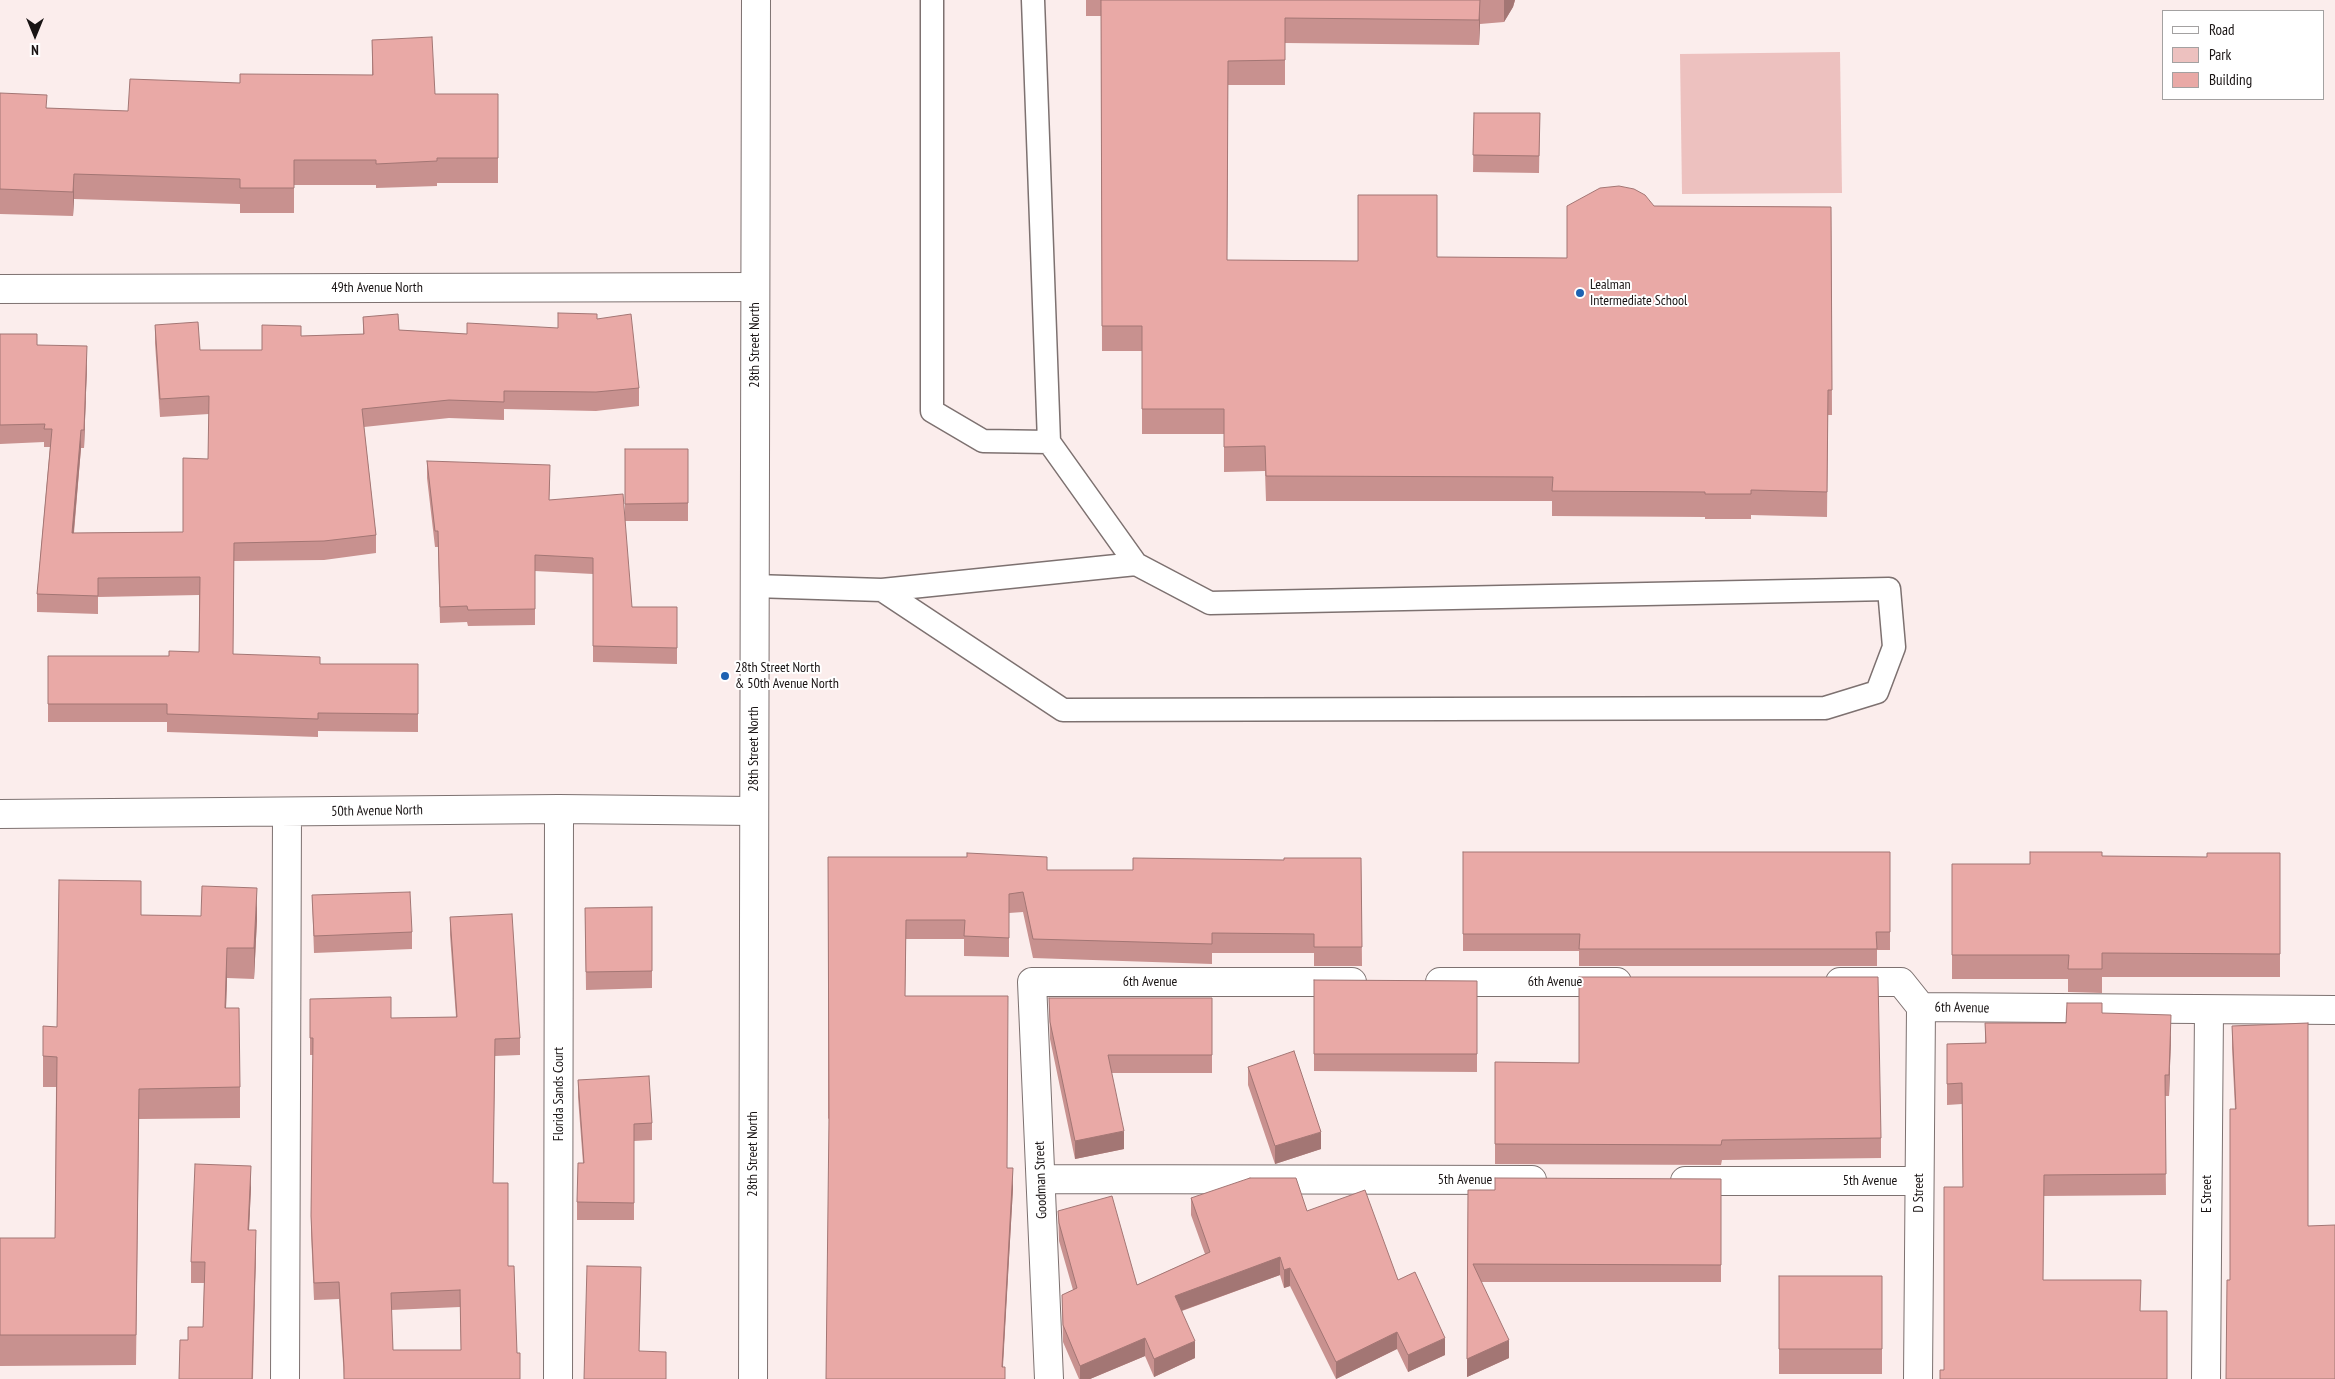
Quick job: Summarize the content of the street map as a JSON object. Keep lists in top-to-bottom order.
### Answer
{
  "streets": {
    "street": [
      "49th Avenue North",
      "28th Street North",
      "50th Avenue North",
      "6th Avenue",
      "Florida Sands Court",
      "Goodman Street",
      "5th Avenue",
      "D Street",
      "E Street"
    ]
  },
  "crossings": [
    ["49th Avenue North", "28th Street North"],
    ["28th Street North", "50th Avenue North"],
    ["50th Avenue North", "Florida Sands Court"],
    ["6th Avenue", "Goodman Street"],
    ["6th Avenue", "D Street"],
    ["6th Avenue", "E Street"],
    ["Goodman Street", "5th Avenue"],
    ["5th Avenue", "D Street"]
  ],
  "places": ["Lealman Intermediate School", "28th Street North & 50th Avenue North"],
  "legend": ["Road", "Park", "Building"],
  "north": "bottom"
}
